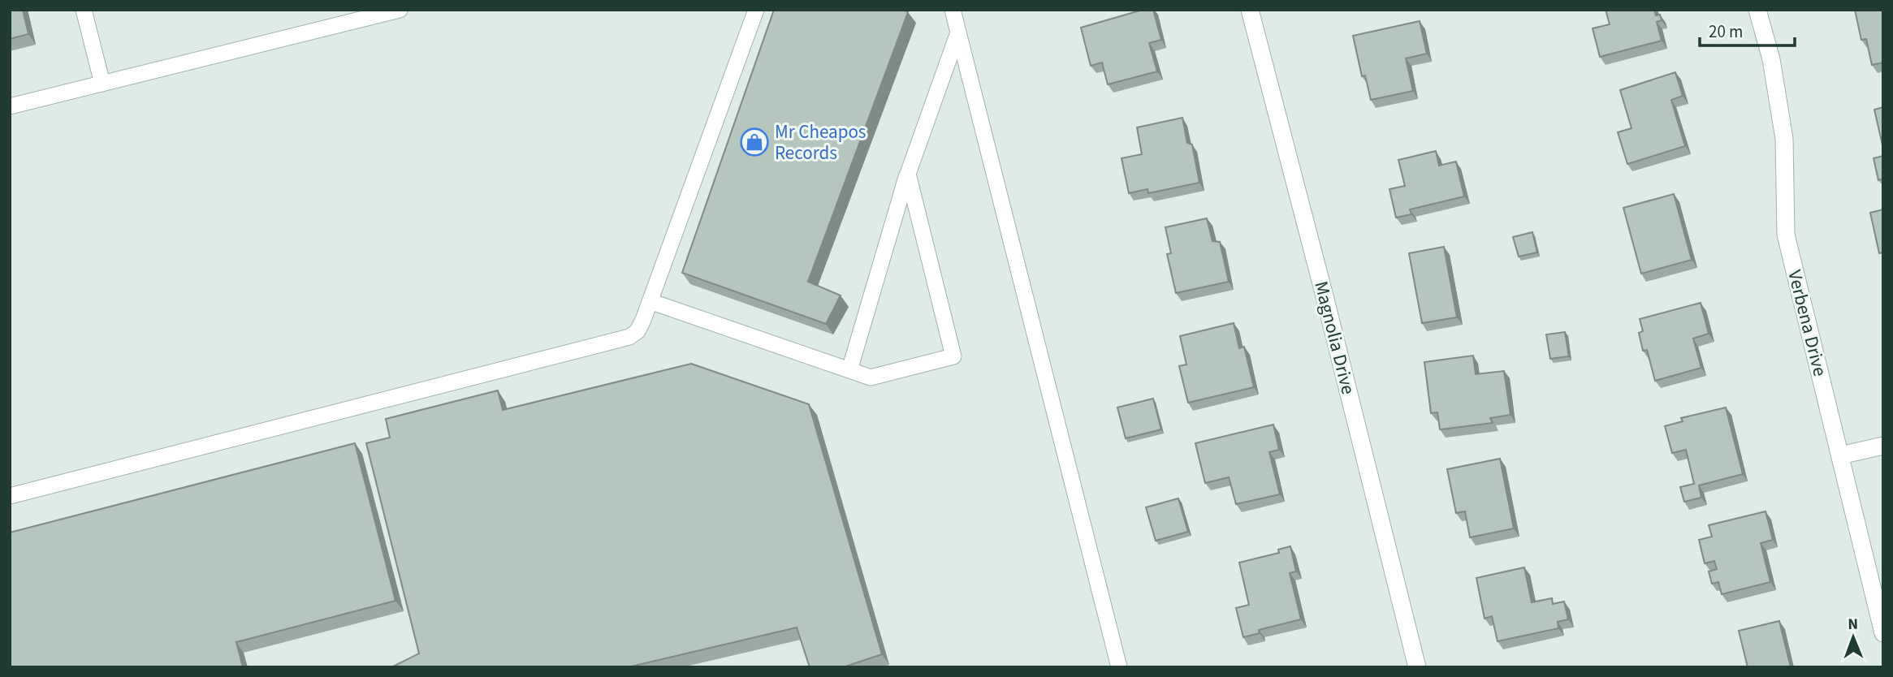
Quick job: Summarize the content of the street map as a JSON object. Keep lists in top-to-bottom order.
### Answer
{
  "streets": {
    "street": ["Verbena Drive", "Magnolia Drive"]
  },
  "places": {
    "shop": ["Mr Cheapos Records"]
  },
  "scale_bar": "20 m",
  "north": "top"
}
